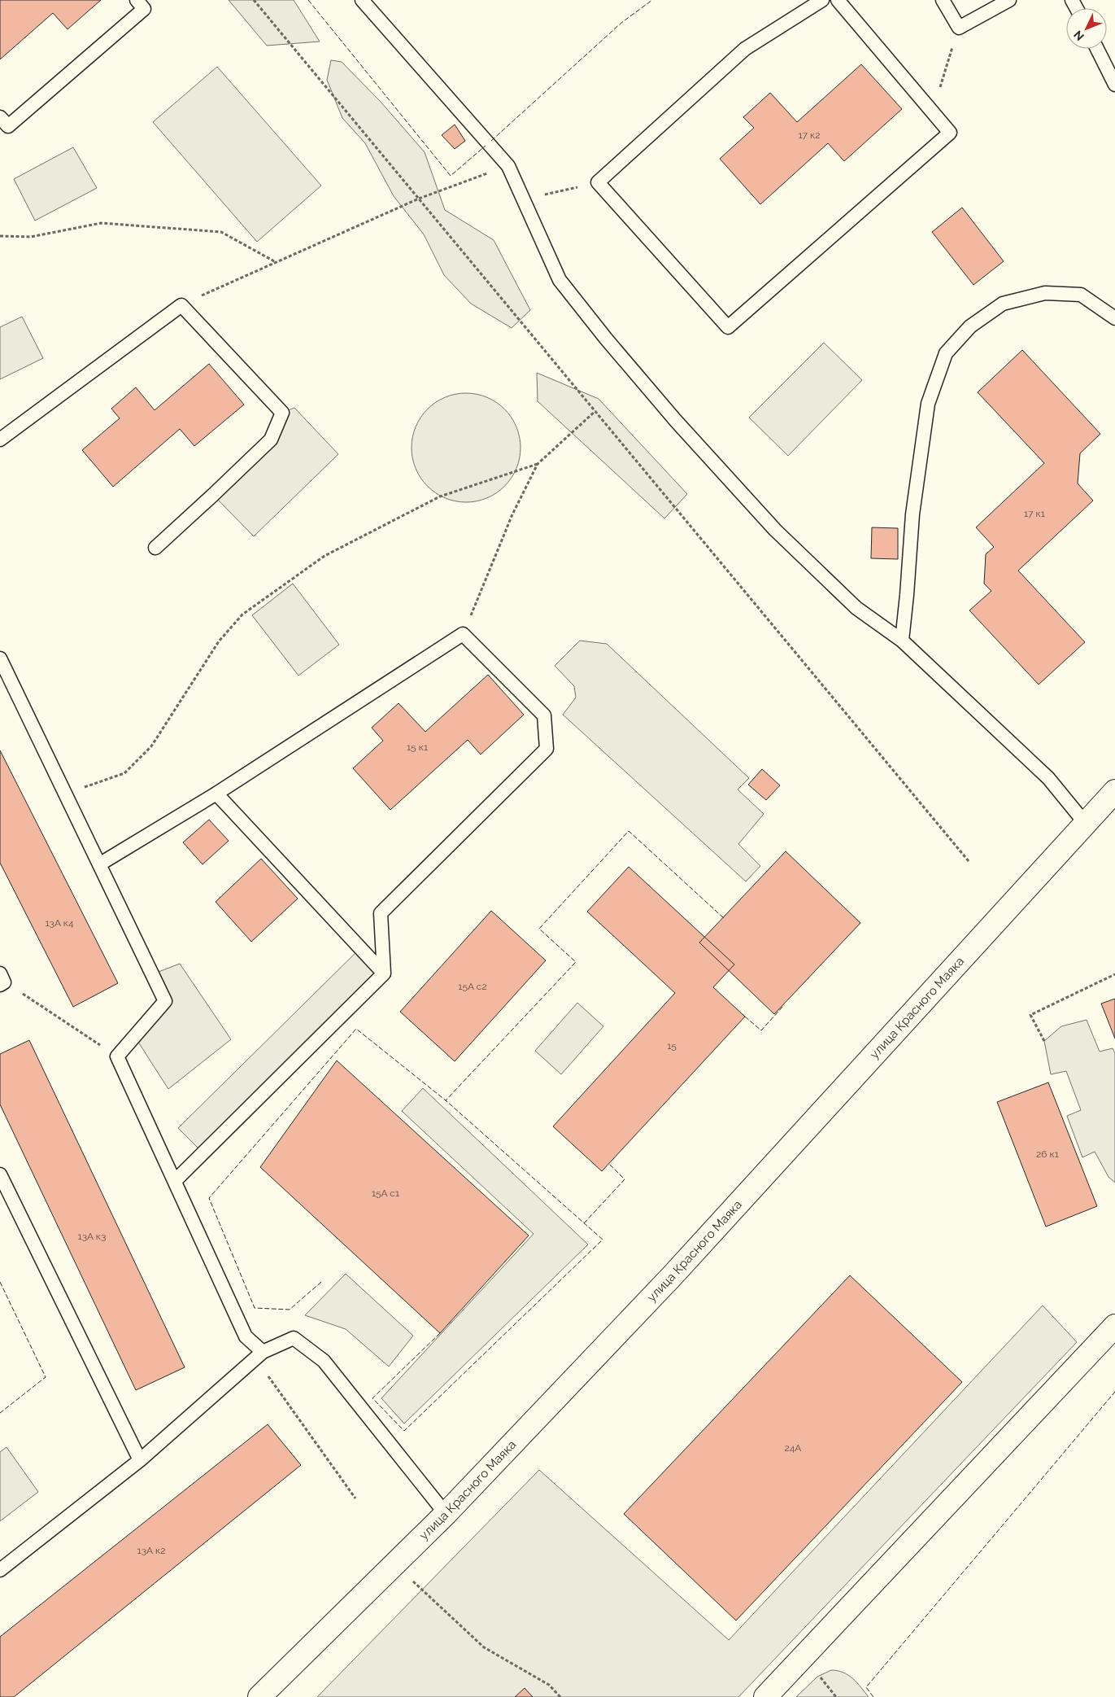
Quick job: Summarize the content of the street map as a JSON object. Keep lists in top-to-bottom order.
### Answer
{
  "streets": {
    "street": ["улица Красного Маяка"]
  },
  "house_numbers": [
    "17 к2",
    "17 к1",
    "15 к1",
    "13А к4",
    "15А с2",
    "15",
    "26 к1",
    "15А с1",
    "13А к3",
    "24А",
    "13А к2"
  ],
  "north": "bottom left"
}
